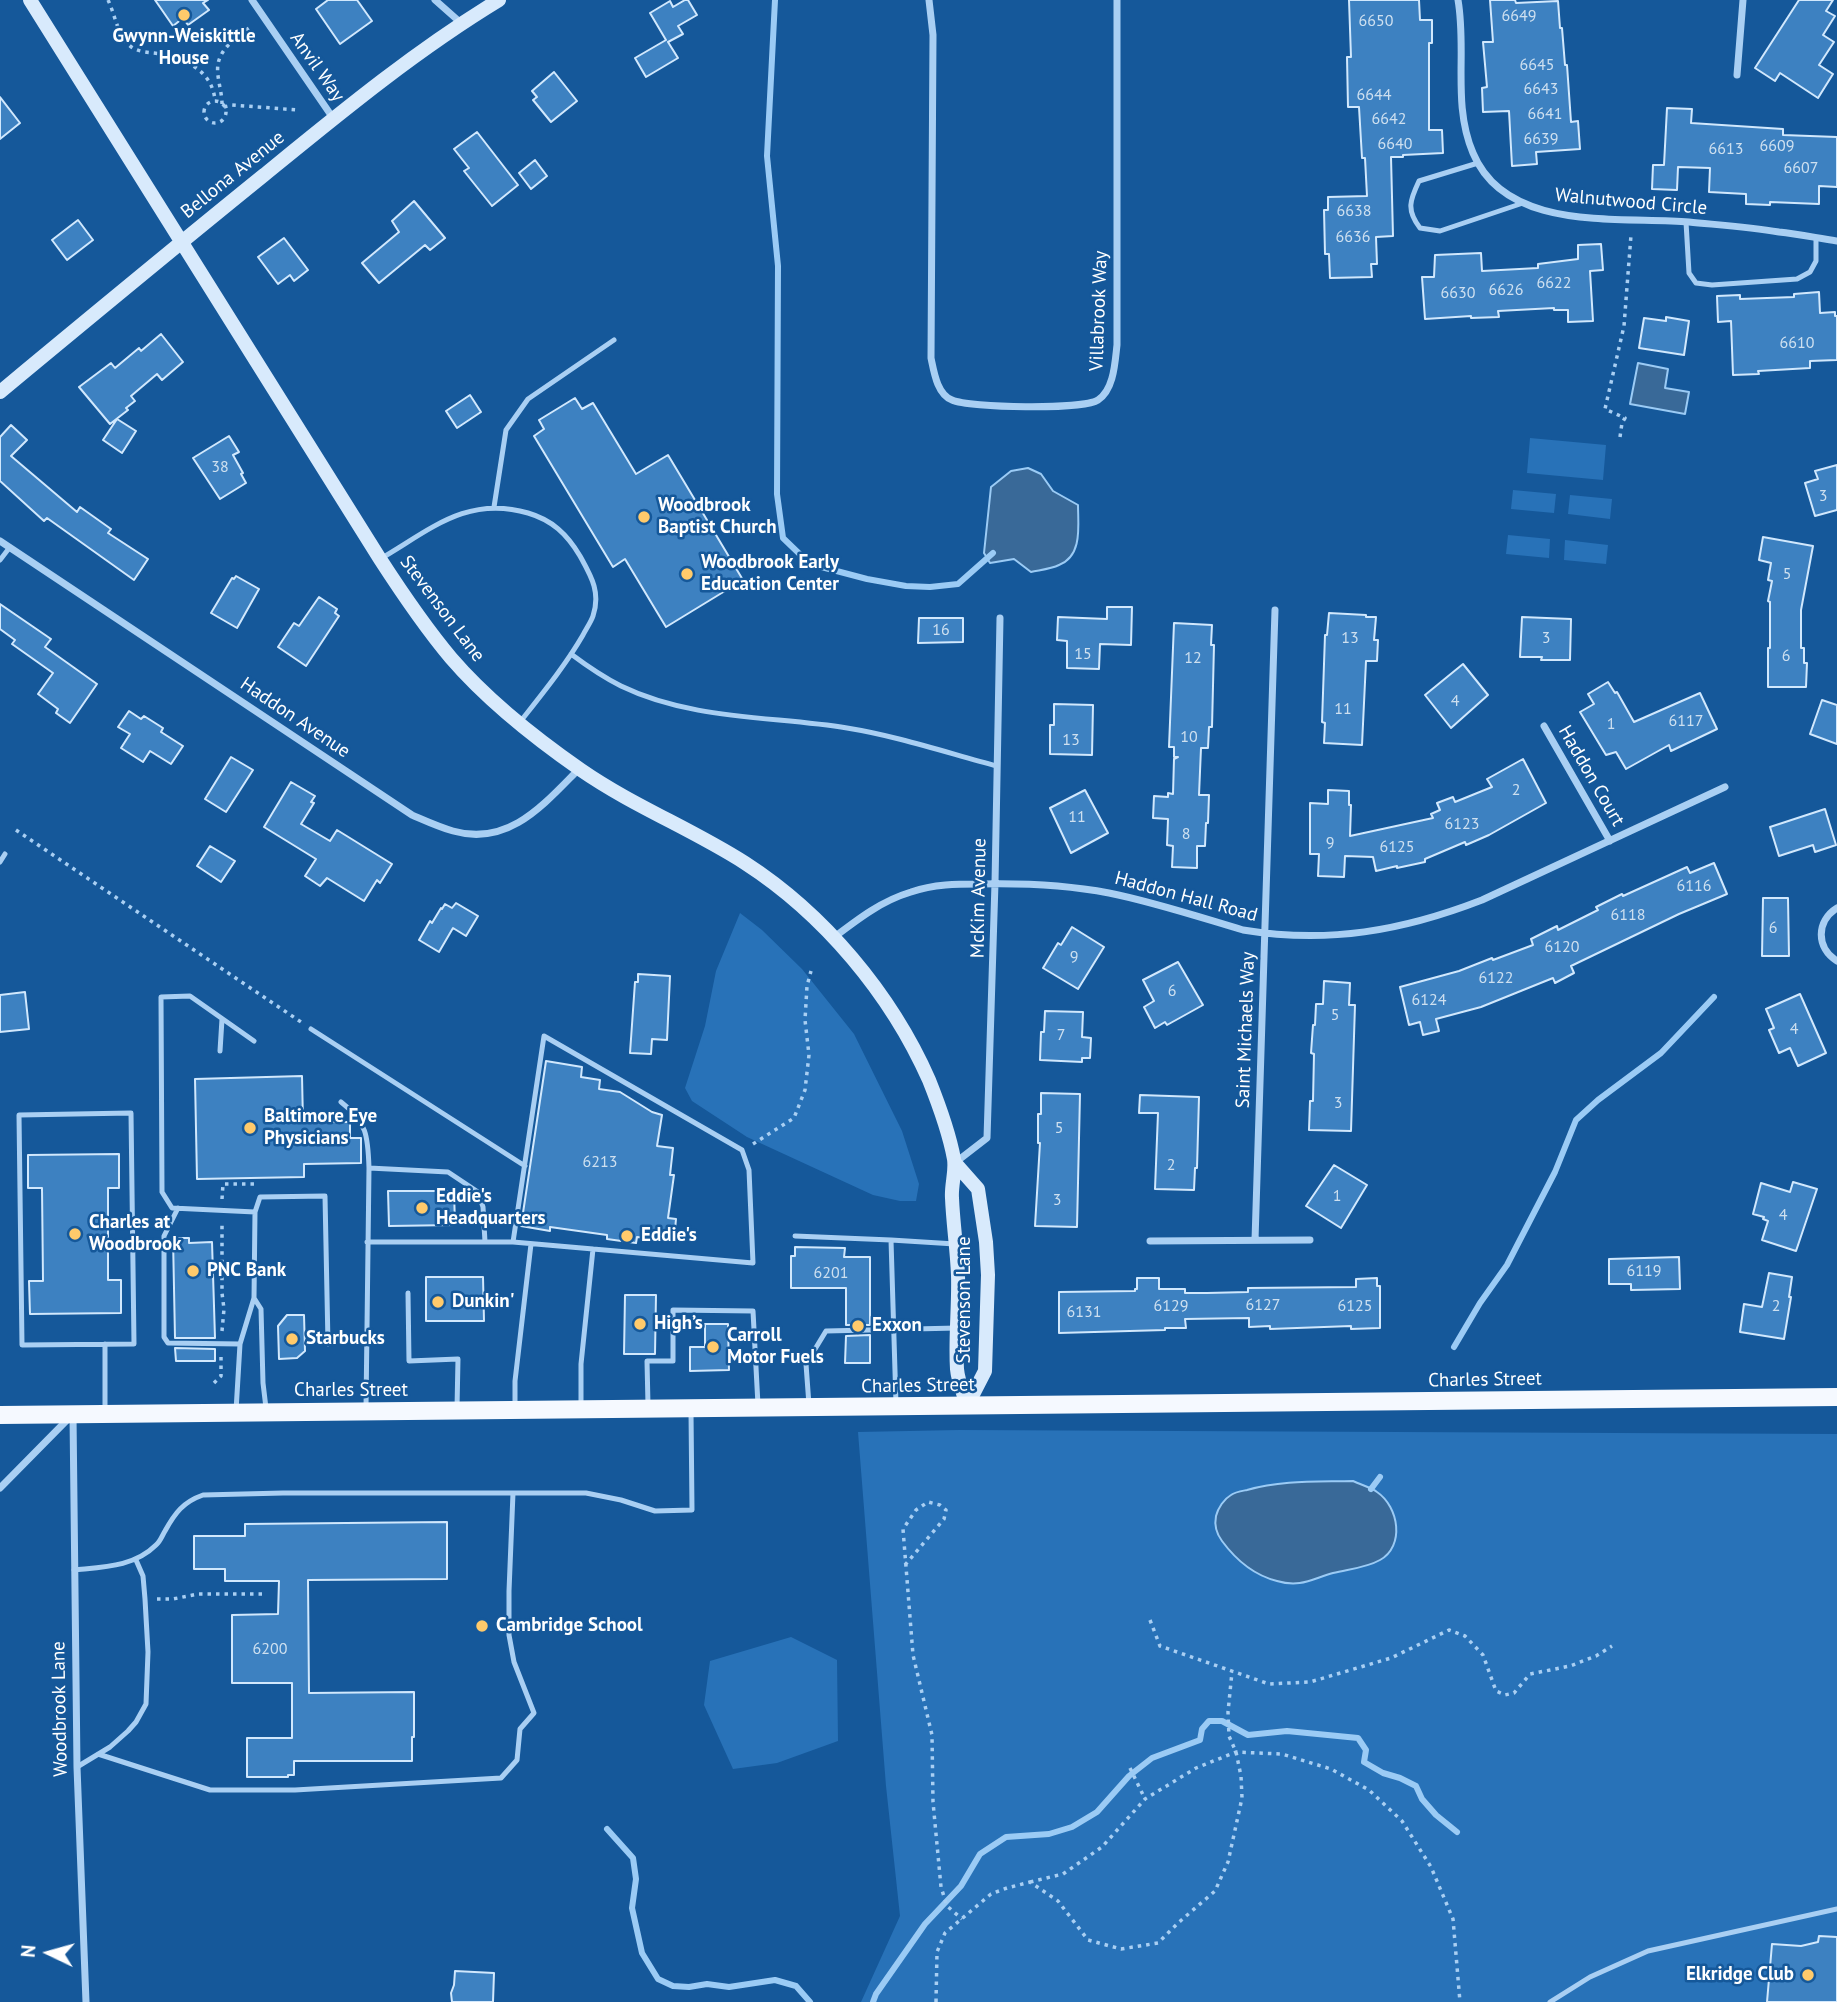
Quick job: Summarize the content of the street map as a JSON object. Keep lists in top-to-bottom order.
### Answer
{
  "streets": {
    "main road": ["Charles Street"],
    "street": [
      "Anvil Way",
      "Bellona Avenue",
      "Walnutwood Circle",
      "Villabrook Way",
      "Stevenson Lane",
      "Haddon Avenue",
      "Haddon Court",
      "Haddon Hall Road",
      "McKim Avenue",
      "Saint Michaels Way",
      "Woodbrook Lane"
    ]
  },
  "crossings": [
    ["Anvil Way", "Bellona Avenue"],
    ["Bellona Avenue", "Stevenson Lane"],
    ["Stevenson Lane", "Haddon Avenue"],
    ["Stevenson Lane", "Haddon Hall Road"],
    ["Stevenson Lane", "McKim Avenue"],
    ["Stevenson Lane", "Charles Street"],
    ["Haddon Court", "Haddon Hall Road"],
    ["Haddon Hall Road", "McKim Avenue"],
    ["Haddon Hall Road", "Saint Michaels Way"],
    ["Charles Street", "Woodbrook Lane"]
  ],
  "places": [
    "Gwynn-Weiskittle House",
    "Woodbrook Baptist Church",
    "Woodbrook Early Education Center",
    "Baltimore Eye Physicians",
    "Eddie's Headquarters",
    "Charles at Woodbrook",
    "Eddie's",
    "PNC Bank",
    "Dunkin'",
    "High’s",
    "Exxon",
    "Starbucks",
    "Carroll Motor Fuels",
    "Cambridge School",
    "Elkridge Club"
  ],
  "house_numbers": [
    "6649",
    "6650",
    "6645",
    "6643",
    "6644",
    "6641",
    "6642",
    "6639",
    "6640",
    "6609",
    "6613",
    "6607",
    "6638",
    "6636",
    "6622",
    "6626",
    "6630",
    "6610",
    "38",
    "3",
    "5",
    "16",
    "13",
    "3",
    "15",
    "6",
    "12",
    "4",
    "11",
    "6117",
    "1",
    "10",
    "13",
    "2",
    "11",
    "6123",
    "8",
    "9",
    "6125",
    "6116",
    "6118",
    "6",
    "6120",
    "9",
    "6122",
    "6",
    "6124",
    "5",
    "4",
    "7",
    "3",
    "5",
    "6213",
    "2",
    "1",
    "3",
    "4",
    "6119",
    "6201",
    "6127",
    "6129",
    "6125",
    "2",
    "6131",
    "6200"
  ],
  "north": "left"
}
